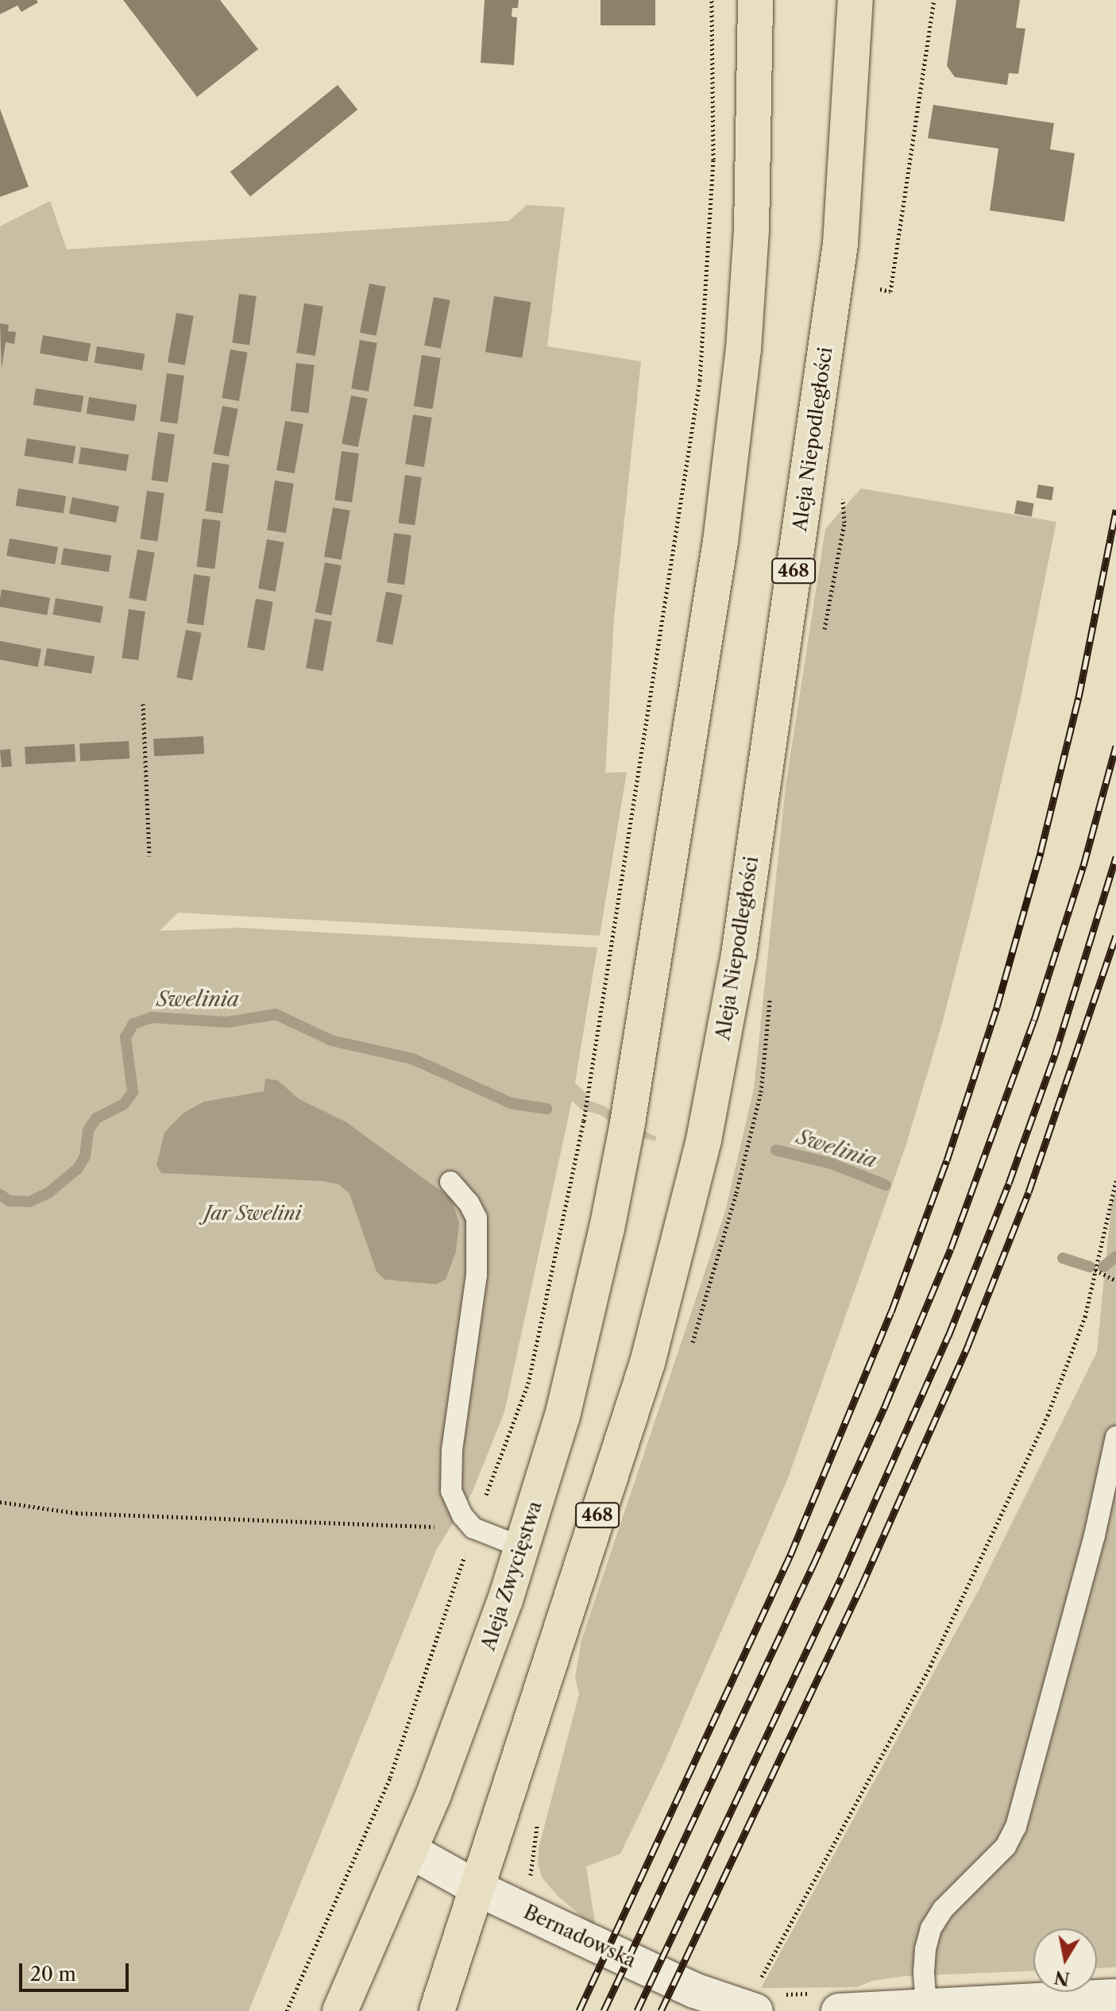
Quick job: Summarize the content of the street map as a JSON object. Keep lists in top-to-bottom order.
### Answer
{
  "streets": {
    "main road": ["Aleja Niepodległości", "468", "Aleja Zwycięstwa"],
    "street": ["Bernadowska"]
  },
  "crossings": [
    ["Aleja Niepodległości", "468"],
    ["Aleja Niepodległości", "Bernadowska"],
    ["468", "Bernadowska"],
    ["Aleja Zwycięstwa", "Bernadowska"]
  ],
  "water": ["Swelinia"],
  "parks": ["Jar Swelini"],
  "scale_bar": "20 m",
  "north": "bottom"
}
